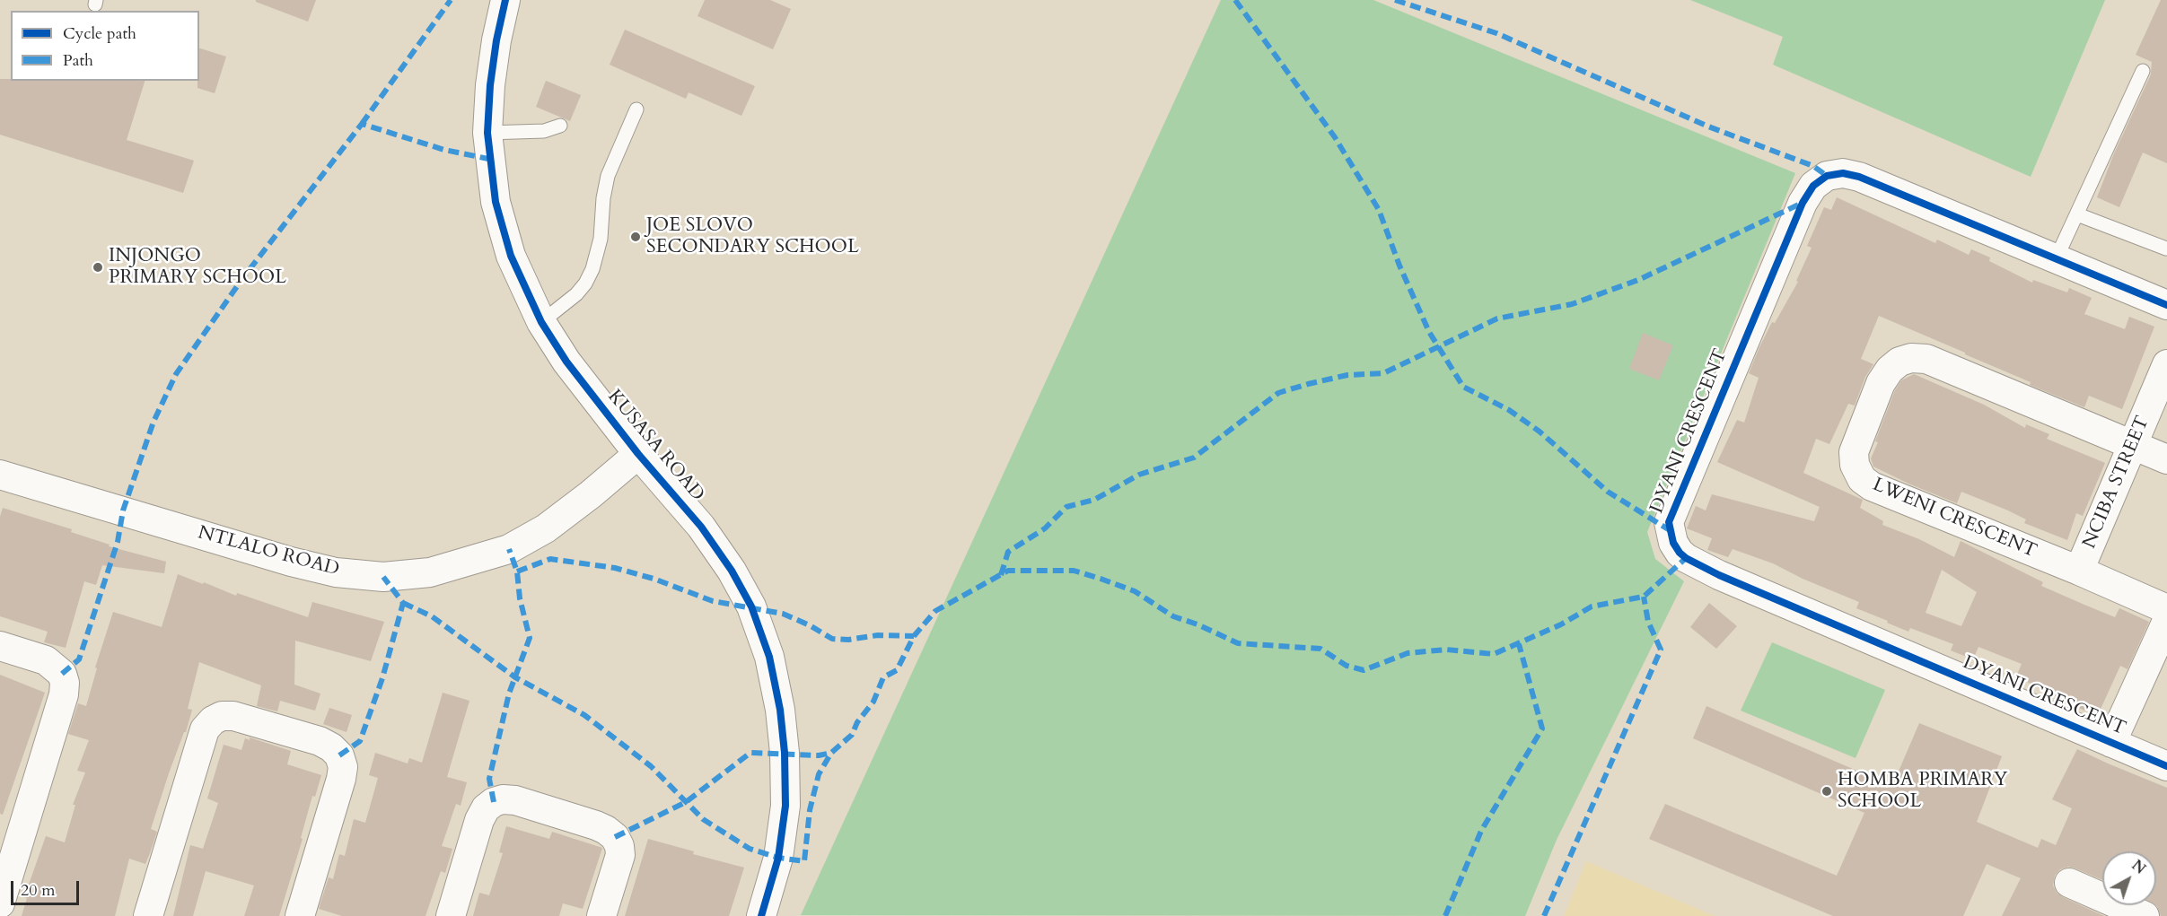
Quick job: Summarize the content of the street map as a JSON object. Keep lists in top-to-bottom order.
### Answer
{
  "streets": {
    "street": [
      "DYANI CRESCENT",
      "KUSASA ROAD",
      "NCIBA STREET",
      "LWENI CRESCENT",
      "NTLALO ROAD"
    ]
  },
  "crossings": [
    ["KUSASA ROAD", "NTLALO ROAD"],
    ["NCIBA STREET", "LWENI CRESCENT"]
  ],
  "places": ["JOE SLOVO SECONDARY SCHOOL", "INJONGO PRIMARY SCHOOL", "HOMBA PRIMARY SCHOOL"],
  "legend": ["Cycle path", "Path"],
  "scale_bar": "20 m",
  "north": "top right"
}
